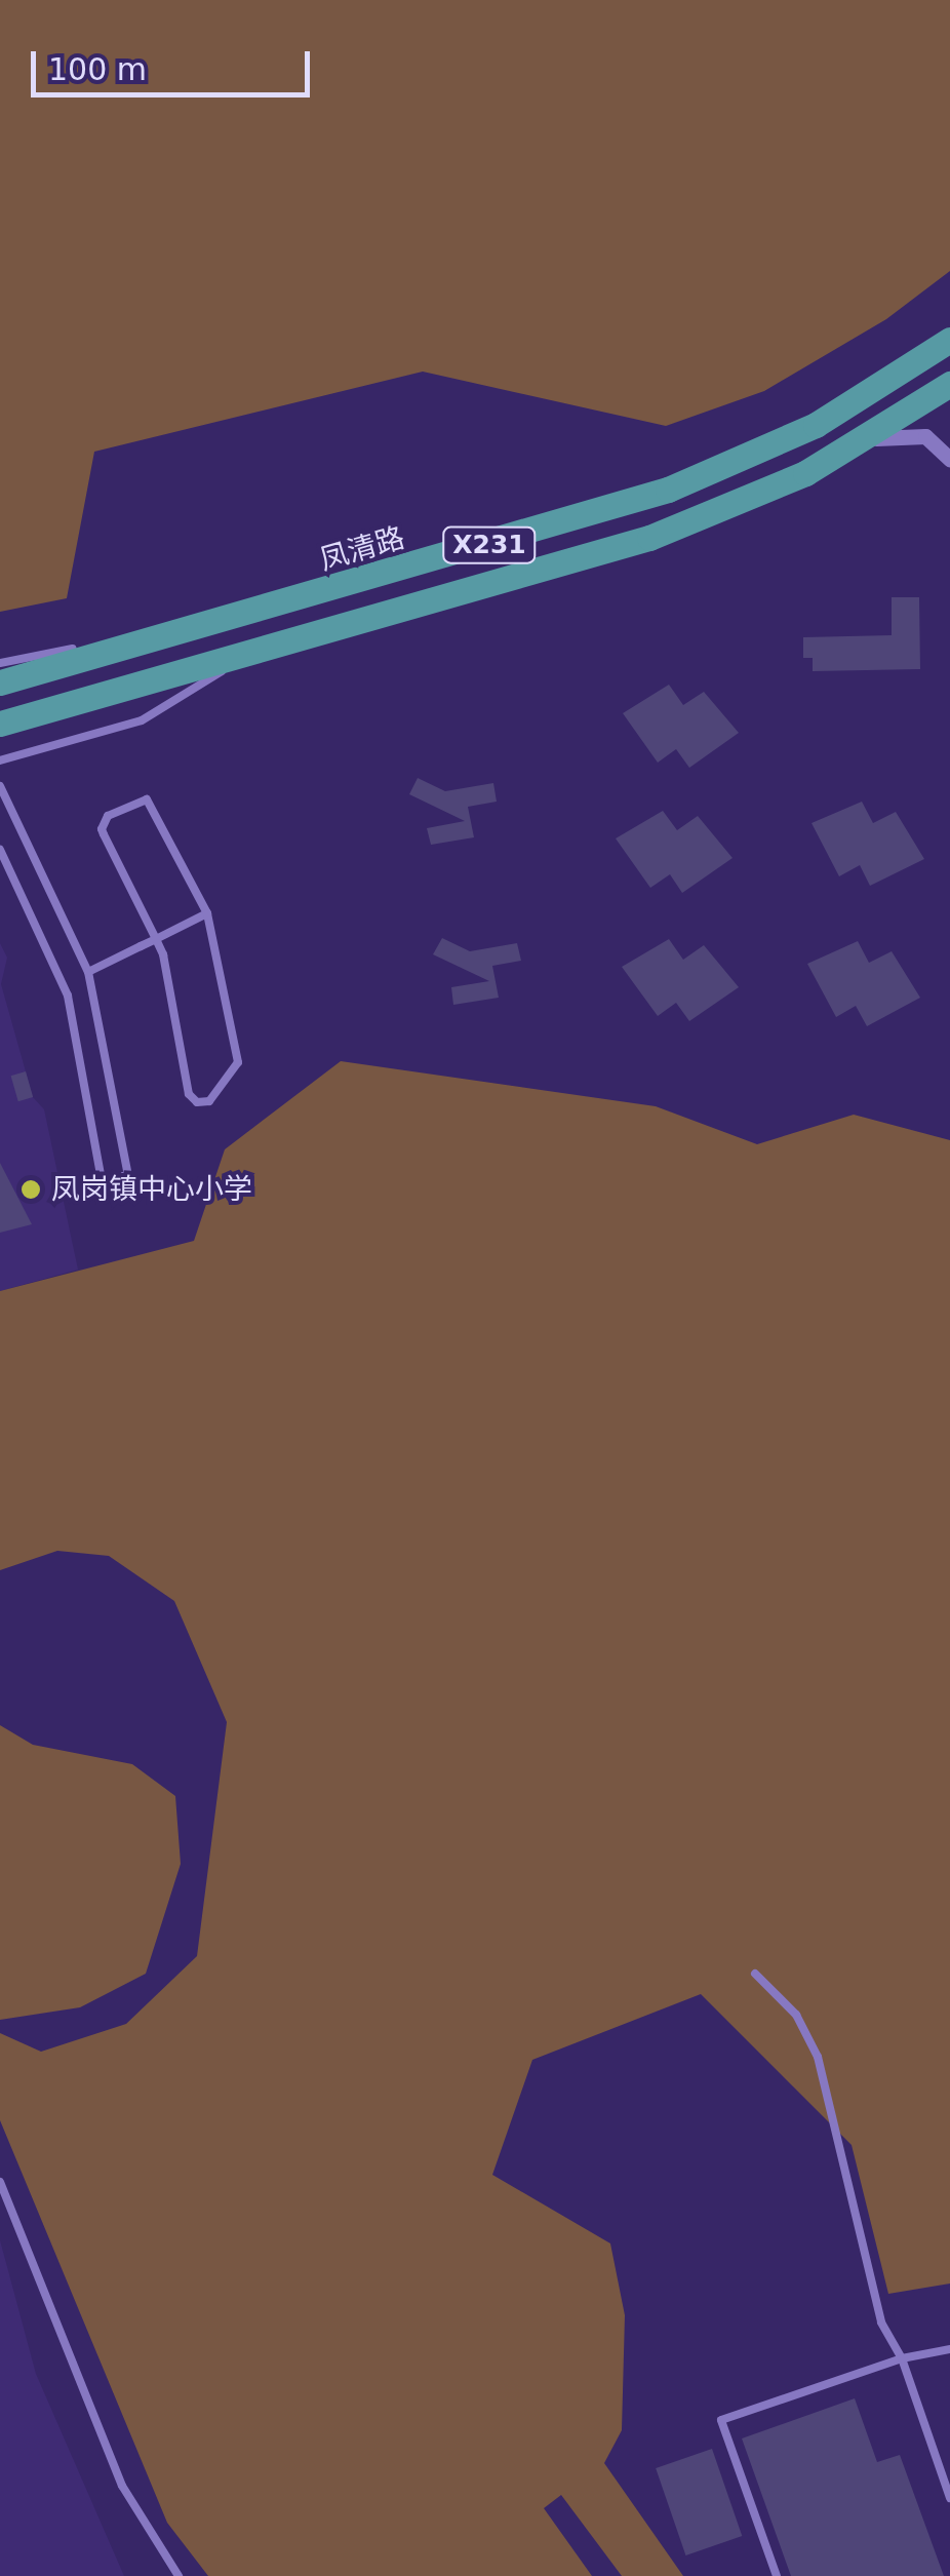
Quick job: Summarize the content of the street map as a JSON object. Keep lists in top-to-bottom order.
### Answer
{
  "streets": {
    "main road": ["X231", "凤清路"]
  },
  "places": ["凤岗镇中心小学"],
  "scale_bar": "100 m"
}
